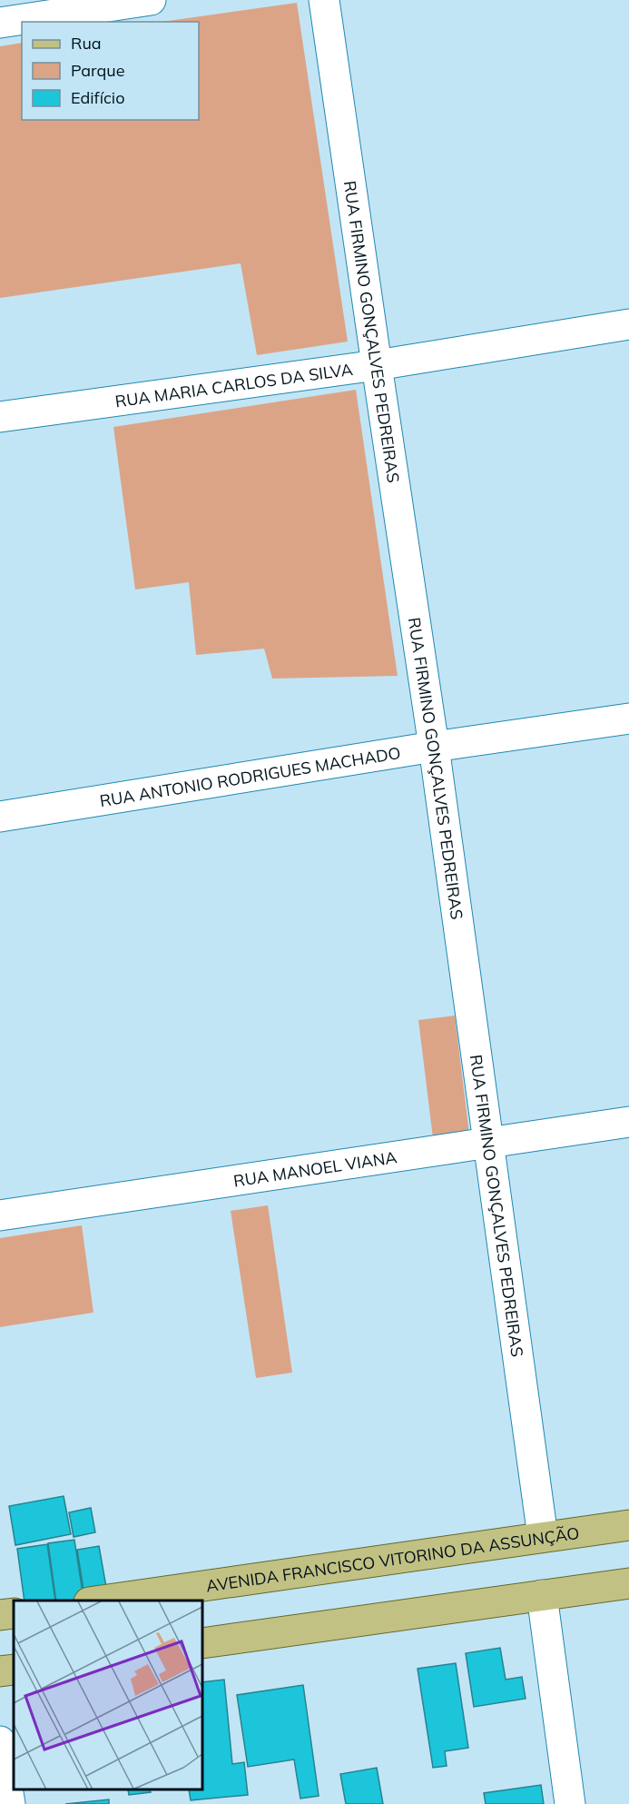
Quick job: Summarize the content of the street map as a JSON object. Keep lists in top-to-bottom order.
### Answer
{
  "streets": {
    "main road": ["AVENIDA FRANCISCO VITORINO DA ASSUNÇÃO"],
    "street": [
      "RUA FIRMINO GONÇALVES PEDREIRAS",
      "RUA MARIA CARLOS DA SILVA",
      "RUA ANTONIO RODRIGUES MACHADO",
      "RUA MANOEL VIANA"
    ]
  },
  "crossings": [
    ["RUA FIRMINO GONÇALVES PEDREIRAS", "RUA MARIA CARLOS DA SILVA"],
    ["RUA FIRMINO GONÇALVES PEDREIRAS", "RUA ANTONIO RODRIGUES MACHADO"],
    ["RUA FIRMINO GONÇALVES PEDREIRAS", "RUA MANOEL VIANA"],
    ["RUA FIRMINO GONÇALVES PEDREIRAS", "AVENIDA FRANCISCO VITORINO DA ASSUNÇÃO"]
  ],
  "legend": ["Rua", "Parque", "Edifício"]
}
